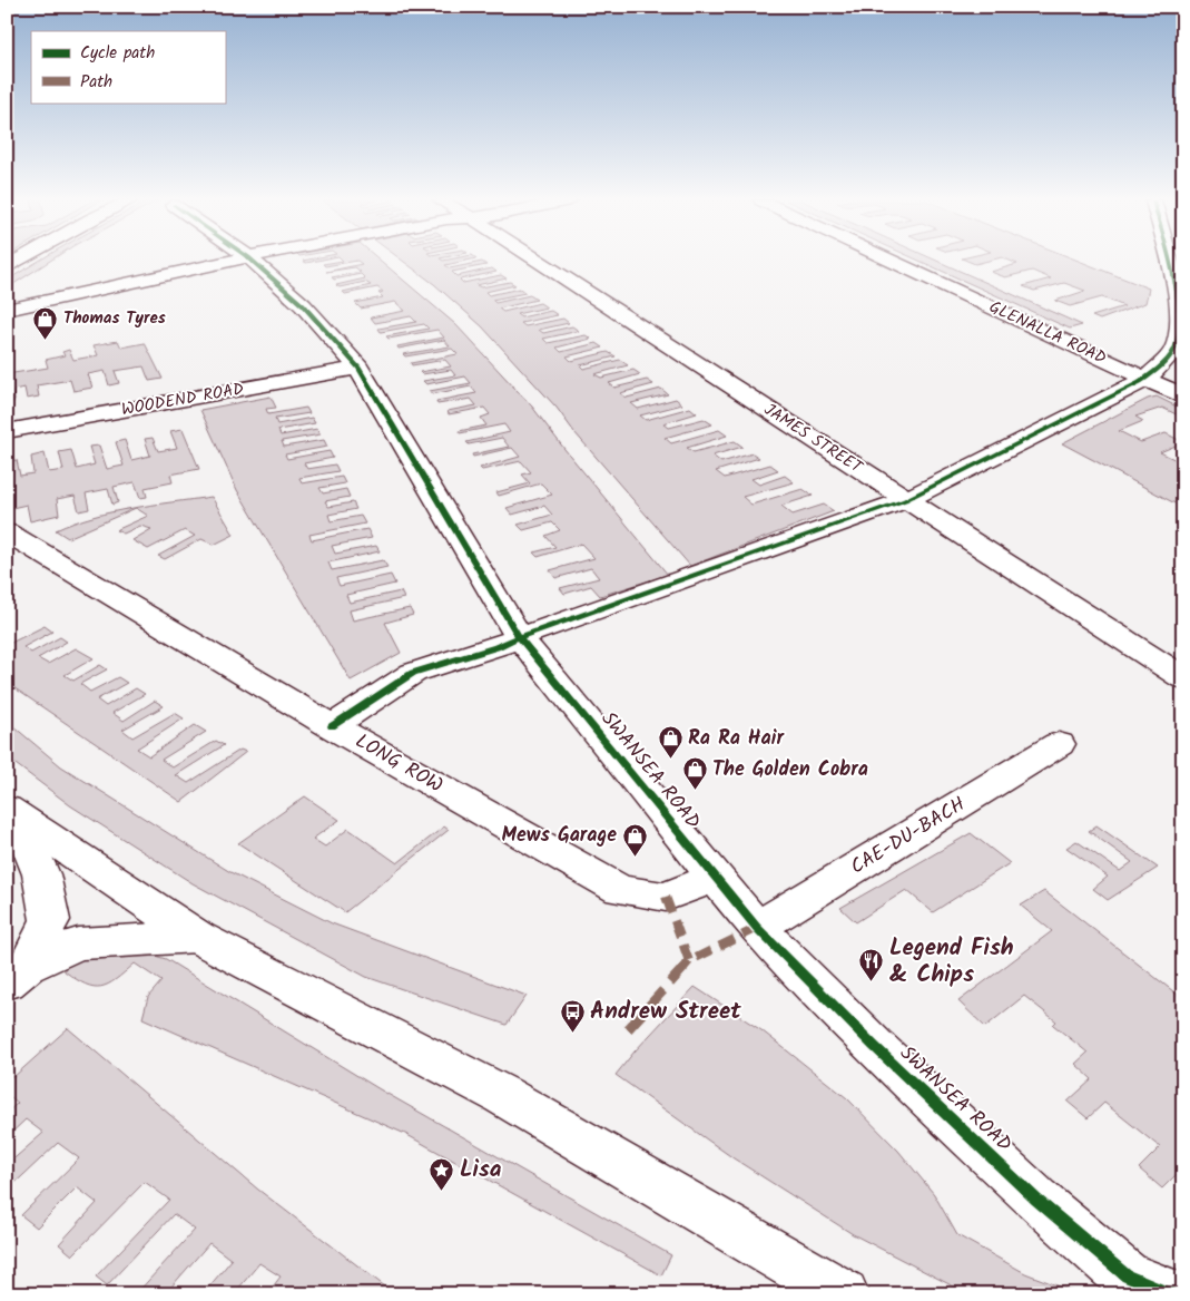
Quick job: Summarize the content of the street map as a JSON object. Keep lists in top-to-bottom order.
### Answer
{
  "streets": {
    "street": [
      "GLENALLA ROAD",
      "WOODEND ROAD",
      "JAMES STREET",
      "LONG ROW",
      "SWANSEA ROAD",
      "CAE-DU-BACH"
    ]
  },
  "crossings": [
    ["WOODEND ROAD", "SWANSEA ROAD"],
    ["LONG ROW", "SWANSEA ROAD"],
    ["SWANSEA ROAD", "CAE-DU-BACH"]
  ],
  "places": {
    "shop": [
      "Thomas Tyres",
      "Ra Ra Hair",
      "The Golden Cobra",
      "Mews Garage"
    ],
    "restaurant": ["Legend Fish & Chips"],
    "bus stop": ["Andrew Street"],
    "place": ["Lisa"]
  },
  "legend": ["Cycle path", "Path"]
}
